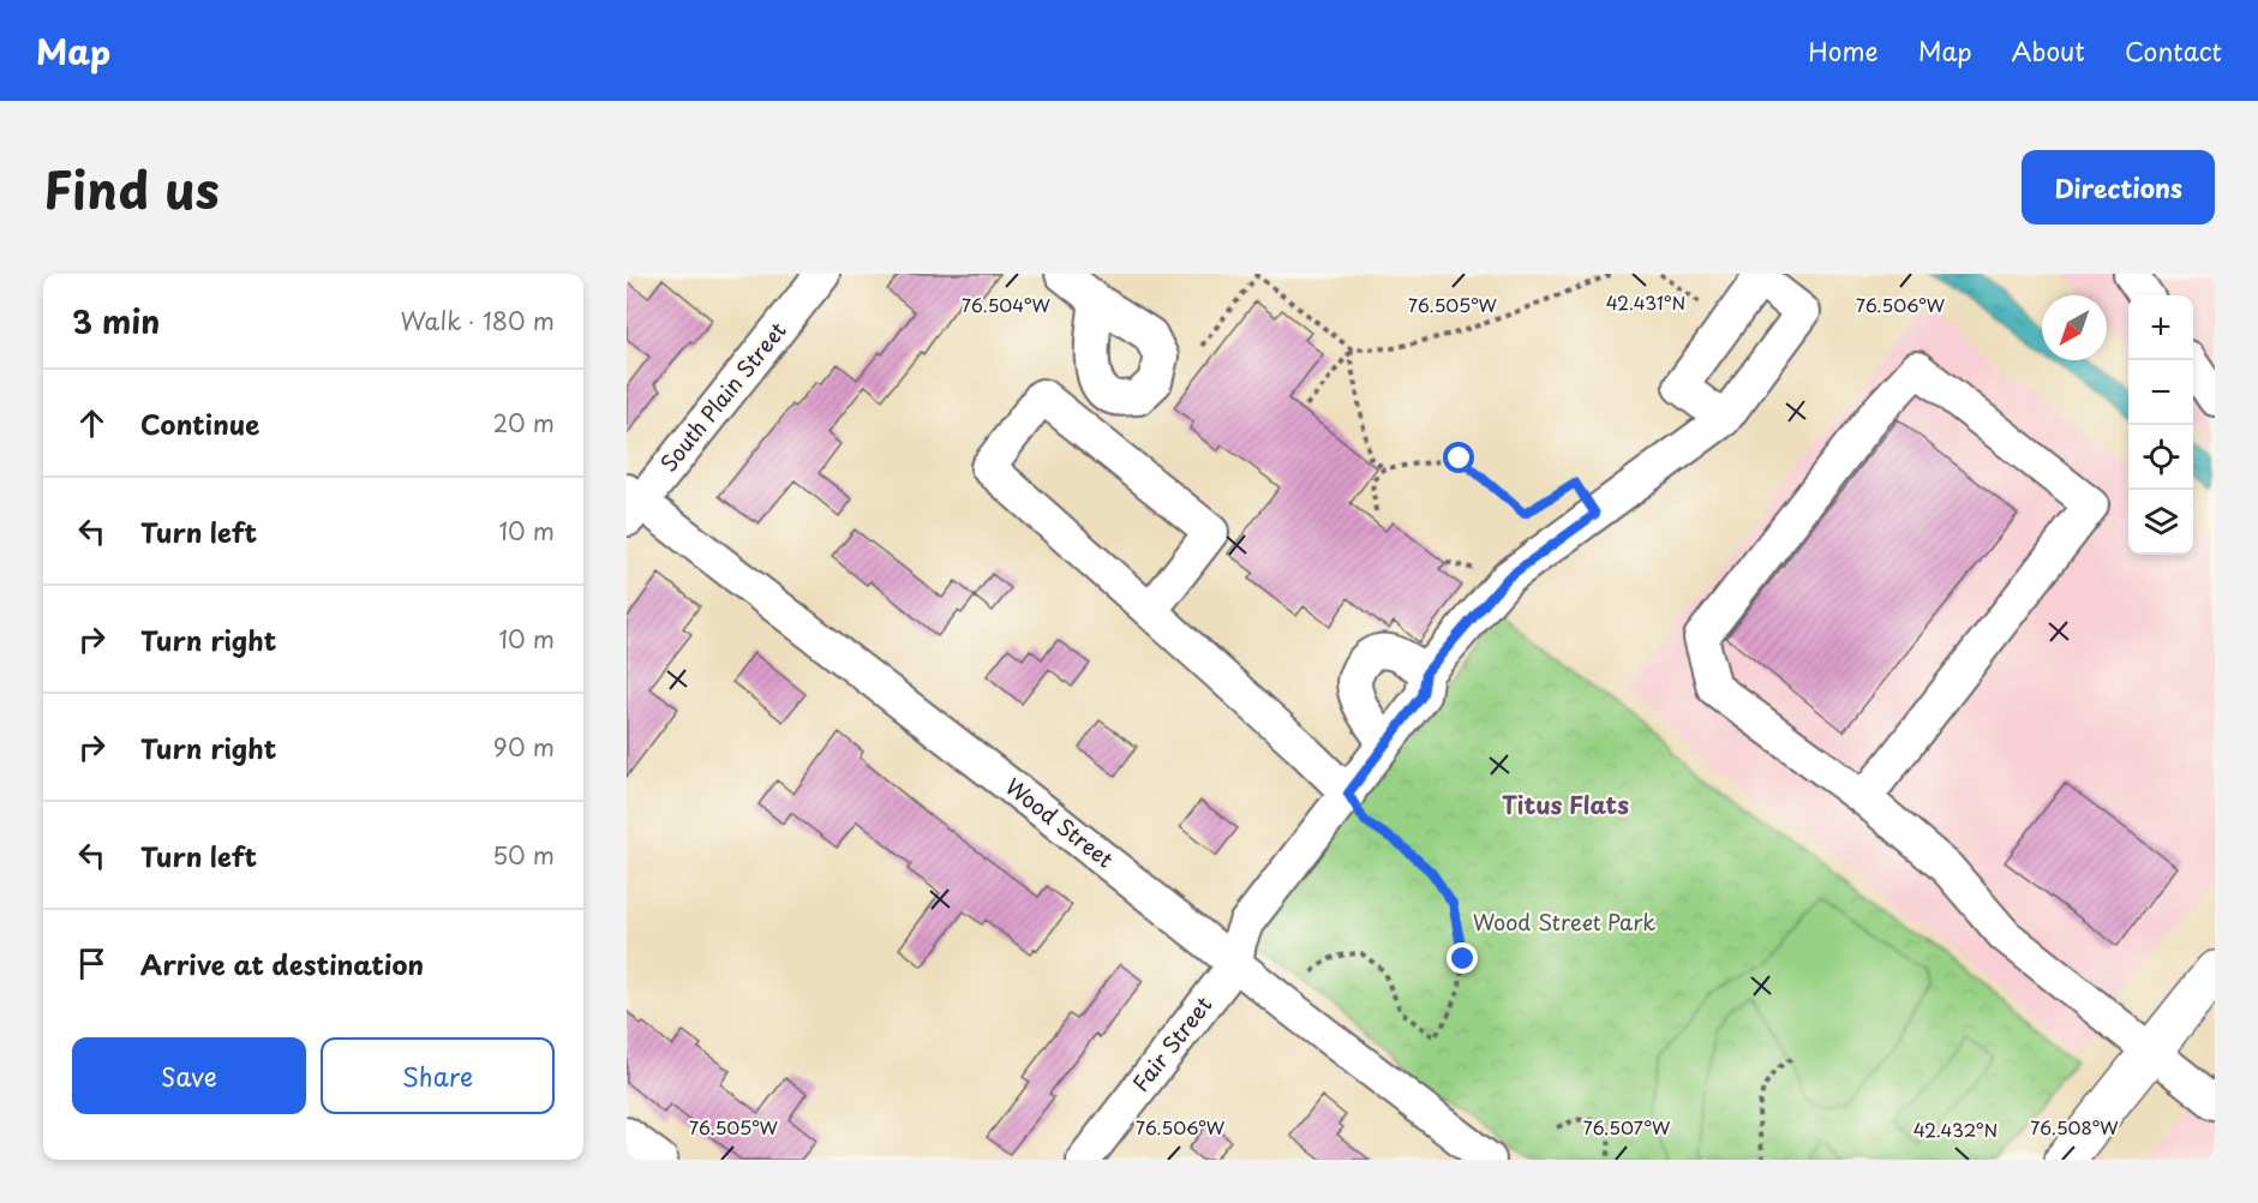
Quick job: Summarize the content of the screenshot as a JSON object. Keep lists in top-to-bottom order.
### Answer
{
  "streets": {
    "street": ["South Plain Street", "Wood Street", "Fair Street"]
  },
  "crossings": [
    ["South Plain Street", "Wood Street"],
    ["Wood Street", "Fair Street"]
  ],
  "districts": ["Titus Flats"],
  "parks": ["Wood Street Park"],
  "north": "bottom left",
  "page": {
    "header": "Map",
    "nav": [
      "Home",
      "Map",
      "About",
      "Contact"
    ],
    "title": "Find us",
    "buttons": [
      "Directions",
      ["Save", "Share"]
    ],
    "heading": ["3 min", "Walk · 180 m"],
    "map_buttons": ["+", "−"],
    "list": [
      ["Continue", "20 m"],
      ["Turn left", "10 m"],
      ["Turn right", "10 m"],
      ["Turn right", "90 m"],
      ["Turn left", "50 m"],
      "Arrive at destination"
    ]
  },
  "coordinates": [
    "42.431°N",
    "76.504°W",
    "76.505°W",
    "76.506°W",
    "76.507°W",
    "76.508°W",
    "42.432°N"
  ]
}
